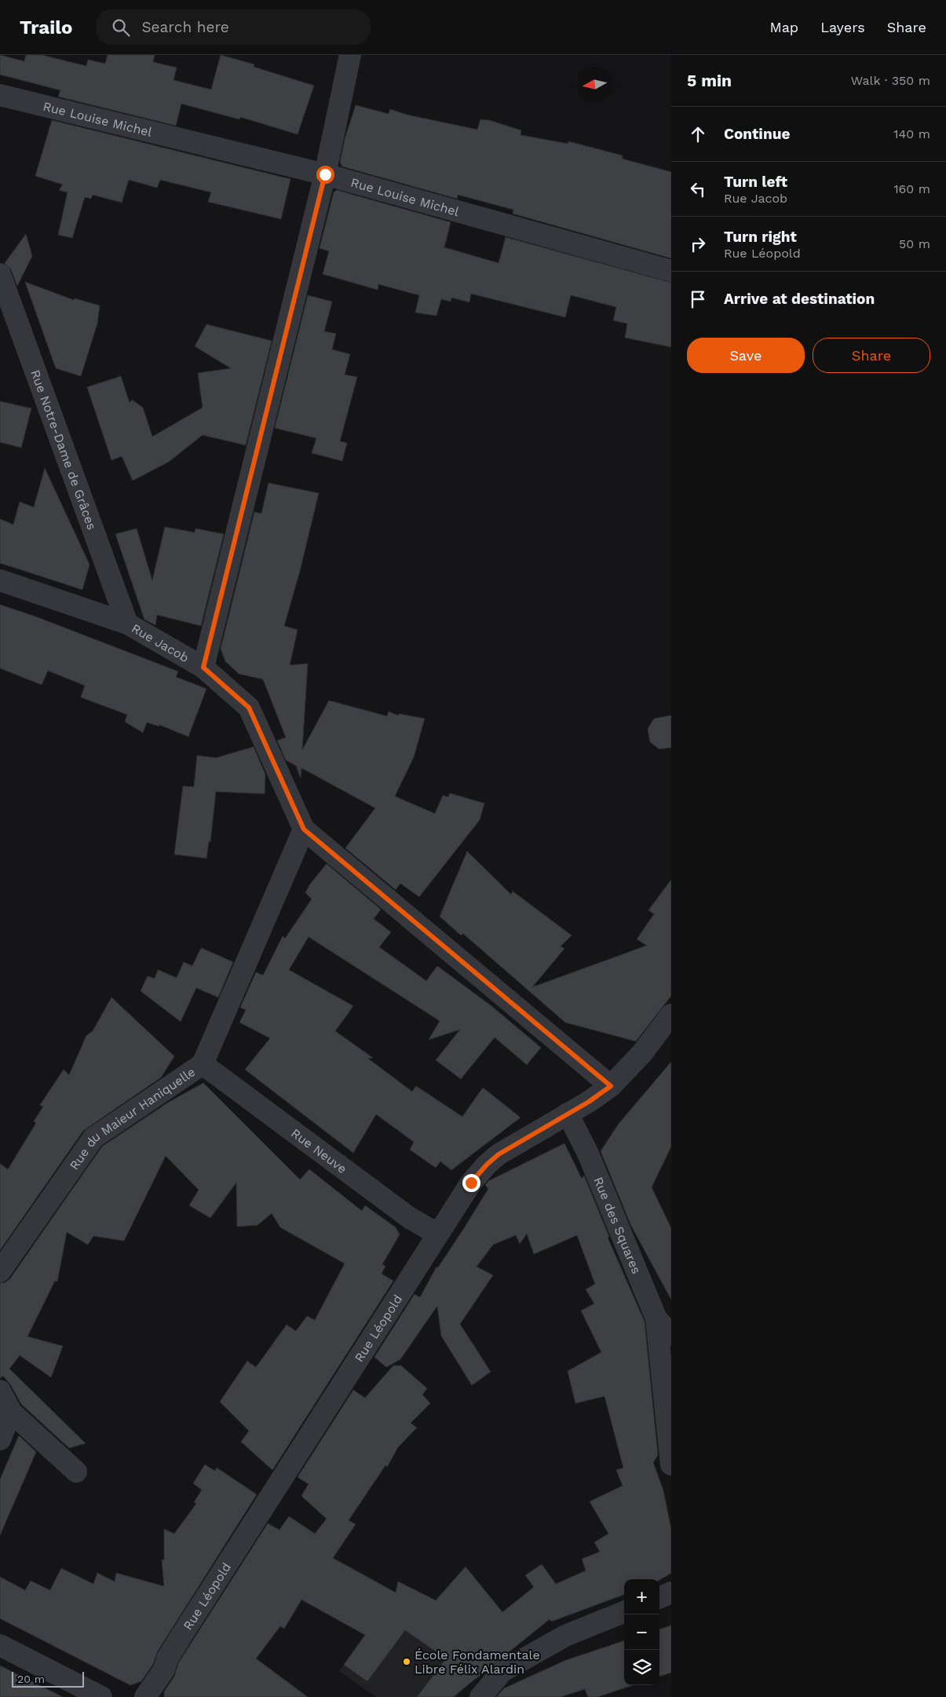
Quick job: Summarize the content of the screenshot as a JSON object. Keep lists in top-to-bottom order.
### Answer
{
  "streets": {
    "street": [
      "Rue Louise Michel",
      "Rue Notre-Dame de Grâces",
      "Rue Jacob",
      "Rue du Maieur Haniquelle",
      "Rue Neuve",
      "Rue des Squares",
      "Rue Léopold"
    ]
  },
  "crossings": [
    ["Rue Notre-Dame de Grâces", "Rue Jacob"],
    ["Rue Jacob", "Rue du Maieur Haniquelle"],
    ["Rue Jacob", "Rue Léopold"],
    ["Rue du Maieur Haniquelle", "Rue Neuve"],
    ["Rue Neuve", "Rue Léopold"],
    ["Rue des Squares", "Rue Léopold"]
  ],
  "places": ["École Fondamentale Libre Félix Alardin"],
  "scale_bar": "20 m",
  "north": "left",
  "page": {
    "header": "Trailo",
    "search": "Search here",
    "nav": ["Map", "Layers", "Share"],
    "heading": ["5 min", "Walk · 350 m"],
    "list": [
      ["Continue", "140 m"],
      ["Turn left", "Rue Jacob", "160 m"],
      ["Turn right", "Rue Léopold", "50 m"],
      "Arrive at destination"
    ],
    "buttons": ["Save", "Share"],
    "map_buttons": ["+", "−"],
    "scale": "20 m"
  }
}
